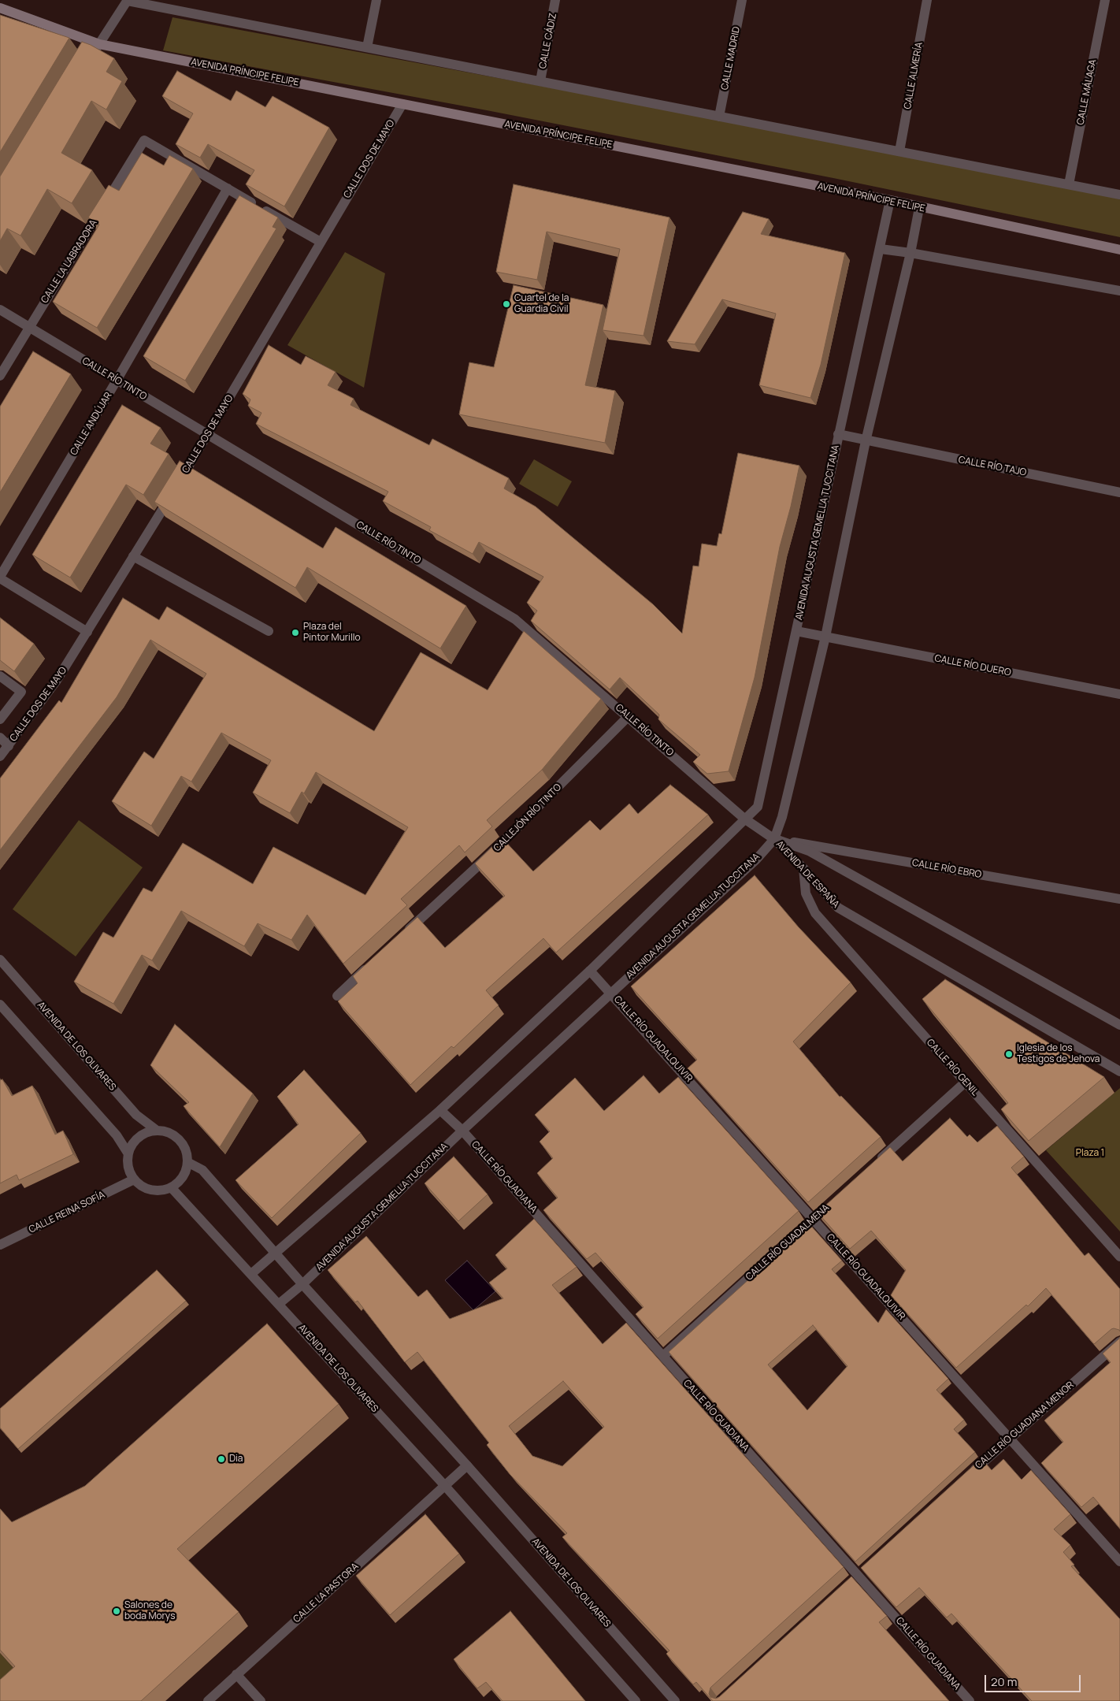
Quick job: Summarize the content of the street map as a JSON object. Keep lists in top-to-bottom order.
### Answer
{
  "streets": {
    "main road": ["AVENIDA PRÍNCIPE FELIPE"],
    "street": [
      "CALLE CÁDIZ",
      "CALLE MADRID",
      "CALLE ALMERÍA",
      "CALLE MÁLAGA",
      "CALLE DOS DE MAYO",
      "CALLE LA LABRADORA",
      "CALLE RÍO TINTO",
      "CALLE ANDÚJAR",
      "CALLE RÍO TAJO",
      "AVENIDA AUGUSTA GEMELLA TUCCITANA",
      "CALLE RÍO DUERO",
      "CALLEJÓN RÍO TINTO",
      "CALLE RÍO EBRO",
      "AVENIDA DE ESPAÑA",
      "CALLE RÍO GUADALQUIVIR",
      "AVENIDA DE LOS OLIVARES",
      "CALLE RÍO GENIL",
      "CALLE RÍO GUADIANA",
      "CALLE REINA SOFÍA",
      "CALLE RÍO GUADALMENA",
      "CALLE RÍO GUADIANA MENOR",
      "CALLE LA PASTORA"
    ]
  },
  "crossings": [
    ["AVENIDA PRÍNCIPE FELIPE", "CALLE DOS DE MAYO"],
    ["AVENIDA PRÍNCIPE FELIPE", "AVENIDA AUGUSTA GEMELLA TUCCITANA"],
    ["CALLE DOS DE MAYO", "CALLE LA LABRADORA"],
    ["CALLE DOS DE MAYO", "CALLE RÍO TINTO"],
    ["CALLE LA LABRADORA", "CALLE RÍO TINTO"],
    ["CALLE LA LABRADORA", "CALLE ANDÚJAR"],
    ["CALLE RÍO TINTO", "CALLE ANDÚJAR"],
    ["CALLE RÍO TINTO", "AVENIDA AUGUSTA GEMELLA TUCCITANA"],
    ["CALLE RÍO TINTO", "CALLEJÓN RÍO TINTO"],
    ["CALLE RÍO TAJO", "AVENIDA AUGUSTA GEMELLA TUCCITANA"],
    ["AVENIDA AUGUSTA GEMELLA TUCCITANA", "CALLE RÍO DUERO"],
    ["AVENIDA AUGUSTA GEMELLA TUCCITANA", "CALLE RÍO EBRO"],
    ["AVENIDA AUGUSTA GEMELLA TUCCITANA", "AVENIDA DE ESPAÑA"],
    ["AVENIDA AUGUSTA GEMELLA TUCCITANA", "CALLE RÍO GUADALQUIVIR"],
    ["AVENIDA AUGUSTA GEMELLA TUCCITANA", "AVENIDA DE LOS OLIVARES"],
    ["AVENIDA AUGUSTA GEMELLA TUCCITANA", "CALLE RÍO GUADIANA"],
    ["CALLE RÍO EBRO", "AVENIDA DE ESPAÑA"],
    ["AVENIDA DE ESPAÑA", "CALLE RÍO GENIL"],
    ["CALLE RÍO GUADALQUIVIR", "CALLE RÍO GUADALMENA"],
    ["CALLE RÍO GUADALQUIVIR", "CALLE RÍO GUADIANA MENOR"],
    ["AVENIDA DE LOS OLIVARES", "CALLE REINA SOFÍA"],
    ["AVENIDA DE LOS OLIVARES", "CALLE LA PASTORA"],
    ["CALLE RÍO GUADIANA", "CALLE RÍO GUADALMENA"]
  ],
  "parks": ["Plaza 1"],
  "places": [
    "Cuartel de la Guardia Civil",
    "Plaza del Pintor Murillo",
    "Iglesia de los Testigos de Jehova",
    "Dia",
    "Salones de boda Morys"
  ],
  "scale_bar": "20 m"
}
